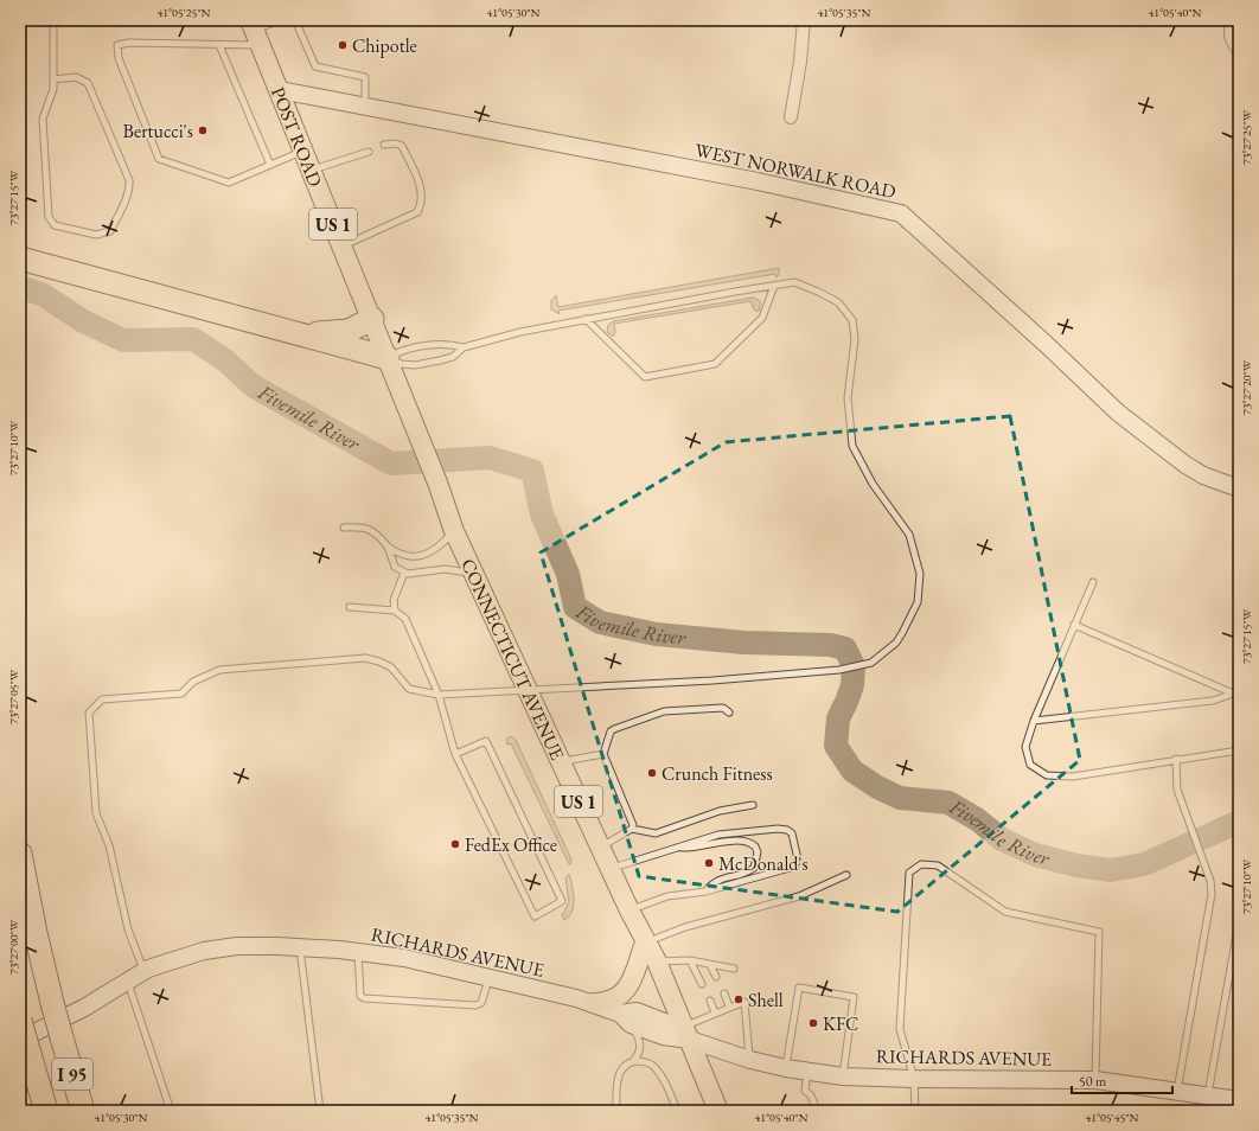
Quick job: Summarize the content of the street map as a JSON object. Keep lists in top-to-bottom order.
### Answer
{
  "streets": {
    "highway": ["I 95"],
    "main road": ["POST ROAD", "US 1", "CONNECTICUT AVENUE"],
    "street": ["WEST NORWALK ROAD", "RICHARDS AVENUE"]
  },
  "crossings": [
    ["POST ROAD", "WEST NORWALK ROAD"],
    ["POST ROAD", "CONNECTICUT AVENUE"],
    ["CONNECTICUT AVENUE", "RICHARDS AVENUE"],
    ["RICHARDS AVENUE", "I 95"]
  ],
  "water": ["Fivemile River"],
  "places": [
    "Chipotle",
    "Bertucci's",
    "Crunch Fitness",
    "FedEx Office",
    "McDonald's",
    "Shell",
    "KFC"
  ],
  "scale_bar": "50 m",
  "coordinates": [
    "41°05'25\"N",
    "41°05'30\"N",
    "41°05'35\"N",
    "41°05'40\"N",
    "73°27'25\"W",
    "73°27'15\"W",
    "73°27'20\"W",
    "73°27'10\"W",
    "73°27'05\"W",
    "73°27'00\"W",
    "41°05'45\"N"
  ]
}
